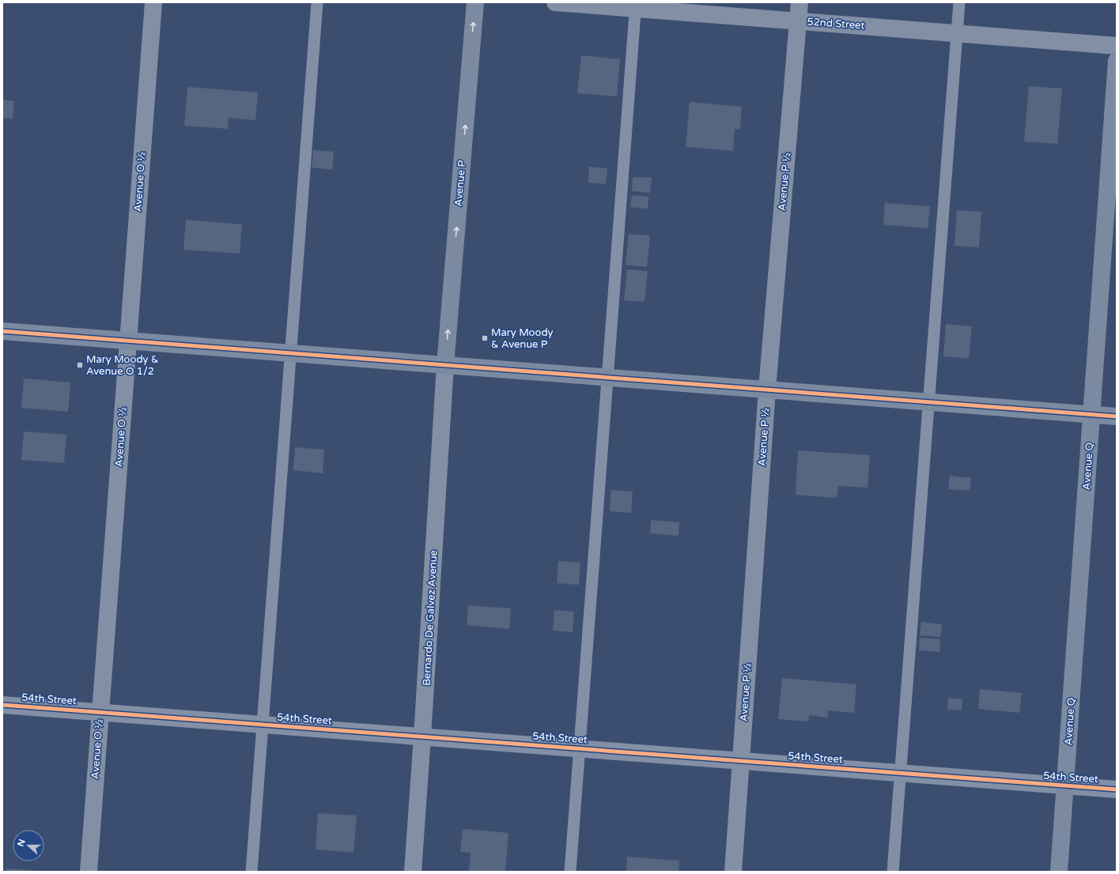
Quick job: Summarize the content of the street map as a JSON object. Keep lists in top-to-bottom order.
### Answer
{
  "streets": {
    "main road": ["Avenue P", "Avenue Q"],
    "street": [
      "52nd Street",
      "Avenue O ½",
      "Avenue P ½",
      "Bernardo De Galvez Avenue",
      "54th Street"
    ]
  },
  "crossings": [
    ["52nd Street", "Avenue P ½"],
    ["Avenue O ½", "54th Street"],
    ["Avenue P ½", "54th Street"],
    ["Avenue P", "Bernardo De Galvez Avenue"],
    ["Avenue Q", "54th Street"],
    ["Bernardo De Galvez Avenue", "54th Street"]
  ],
  "one_way": ["Avenue P"],
  "places": {
    "transit": ["Mary Moody & Avenue P", "Mary Moody & Avenue O 1/2"]
  },
  "north": "left"
}
